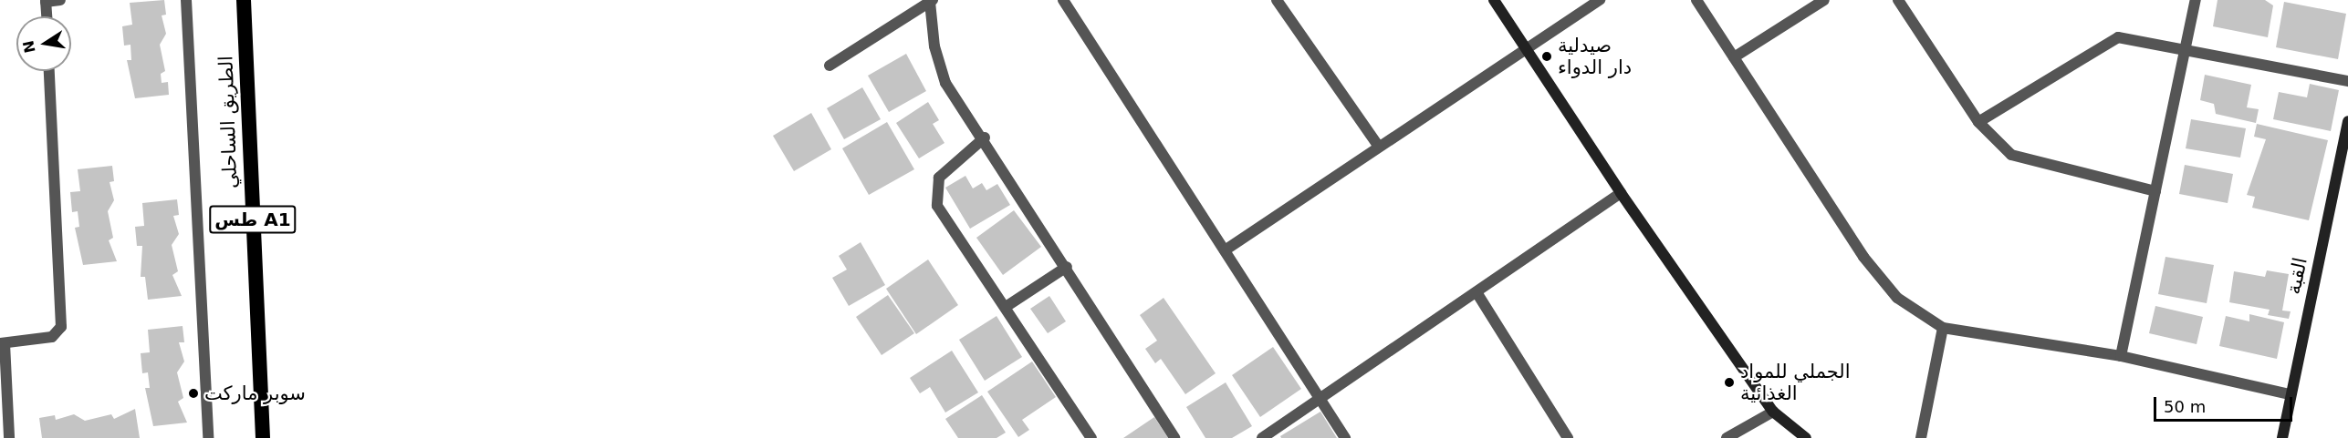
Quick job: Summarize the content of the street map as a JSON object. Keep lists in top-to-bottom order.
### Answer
{
  "streets": {
    "highway": ["الطريق الساحلي", "طس A1"],
    "main road": ["القبة"]
  },
  "places": ["صيدلية دار الدواء", "الجملي للمواد الغذائية", "سوبر ماركت"],
  "scale_bar": "50 m",
  "north": "left"
}
